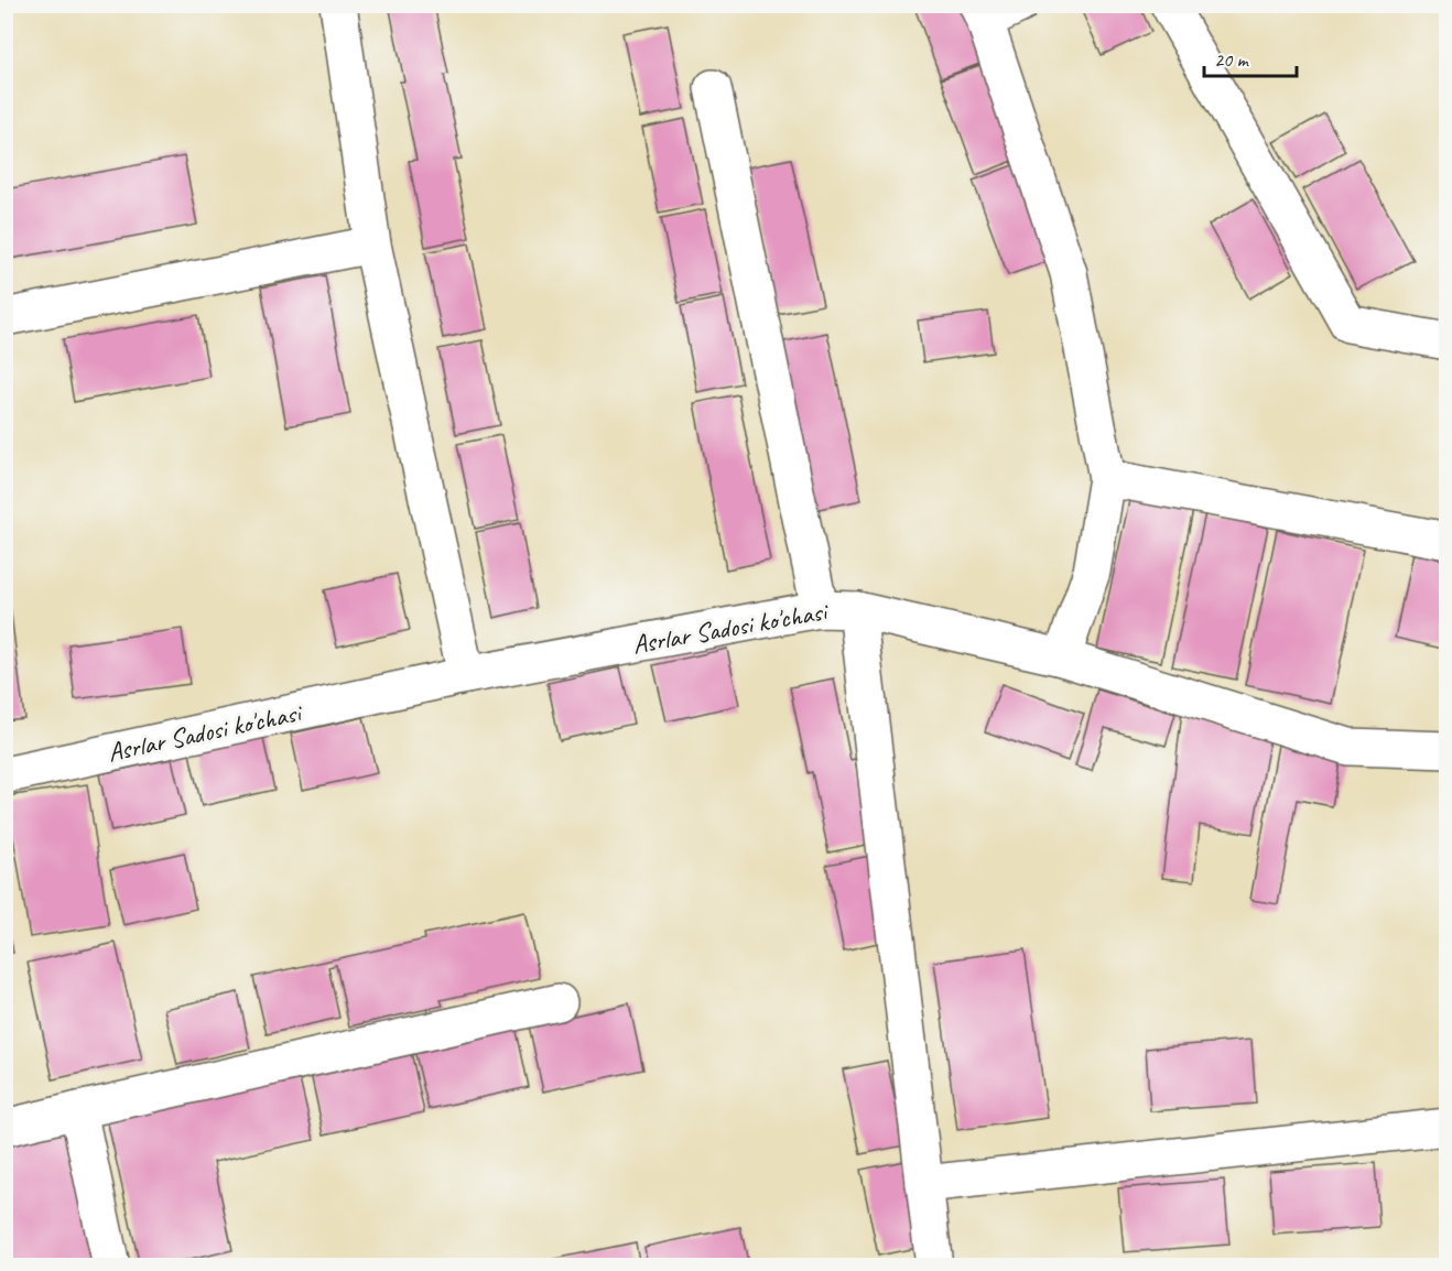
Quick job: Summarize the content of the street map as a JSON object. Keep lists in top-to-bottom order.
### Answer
{
  "streets": {
    "street": ["Asrlar Sadosi ko'chasi"]
  },
  "scale_bar": "20 m"
}
